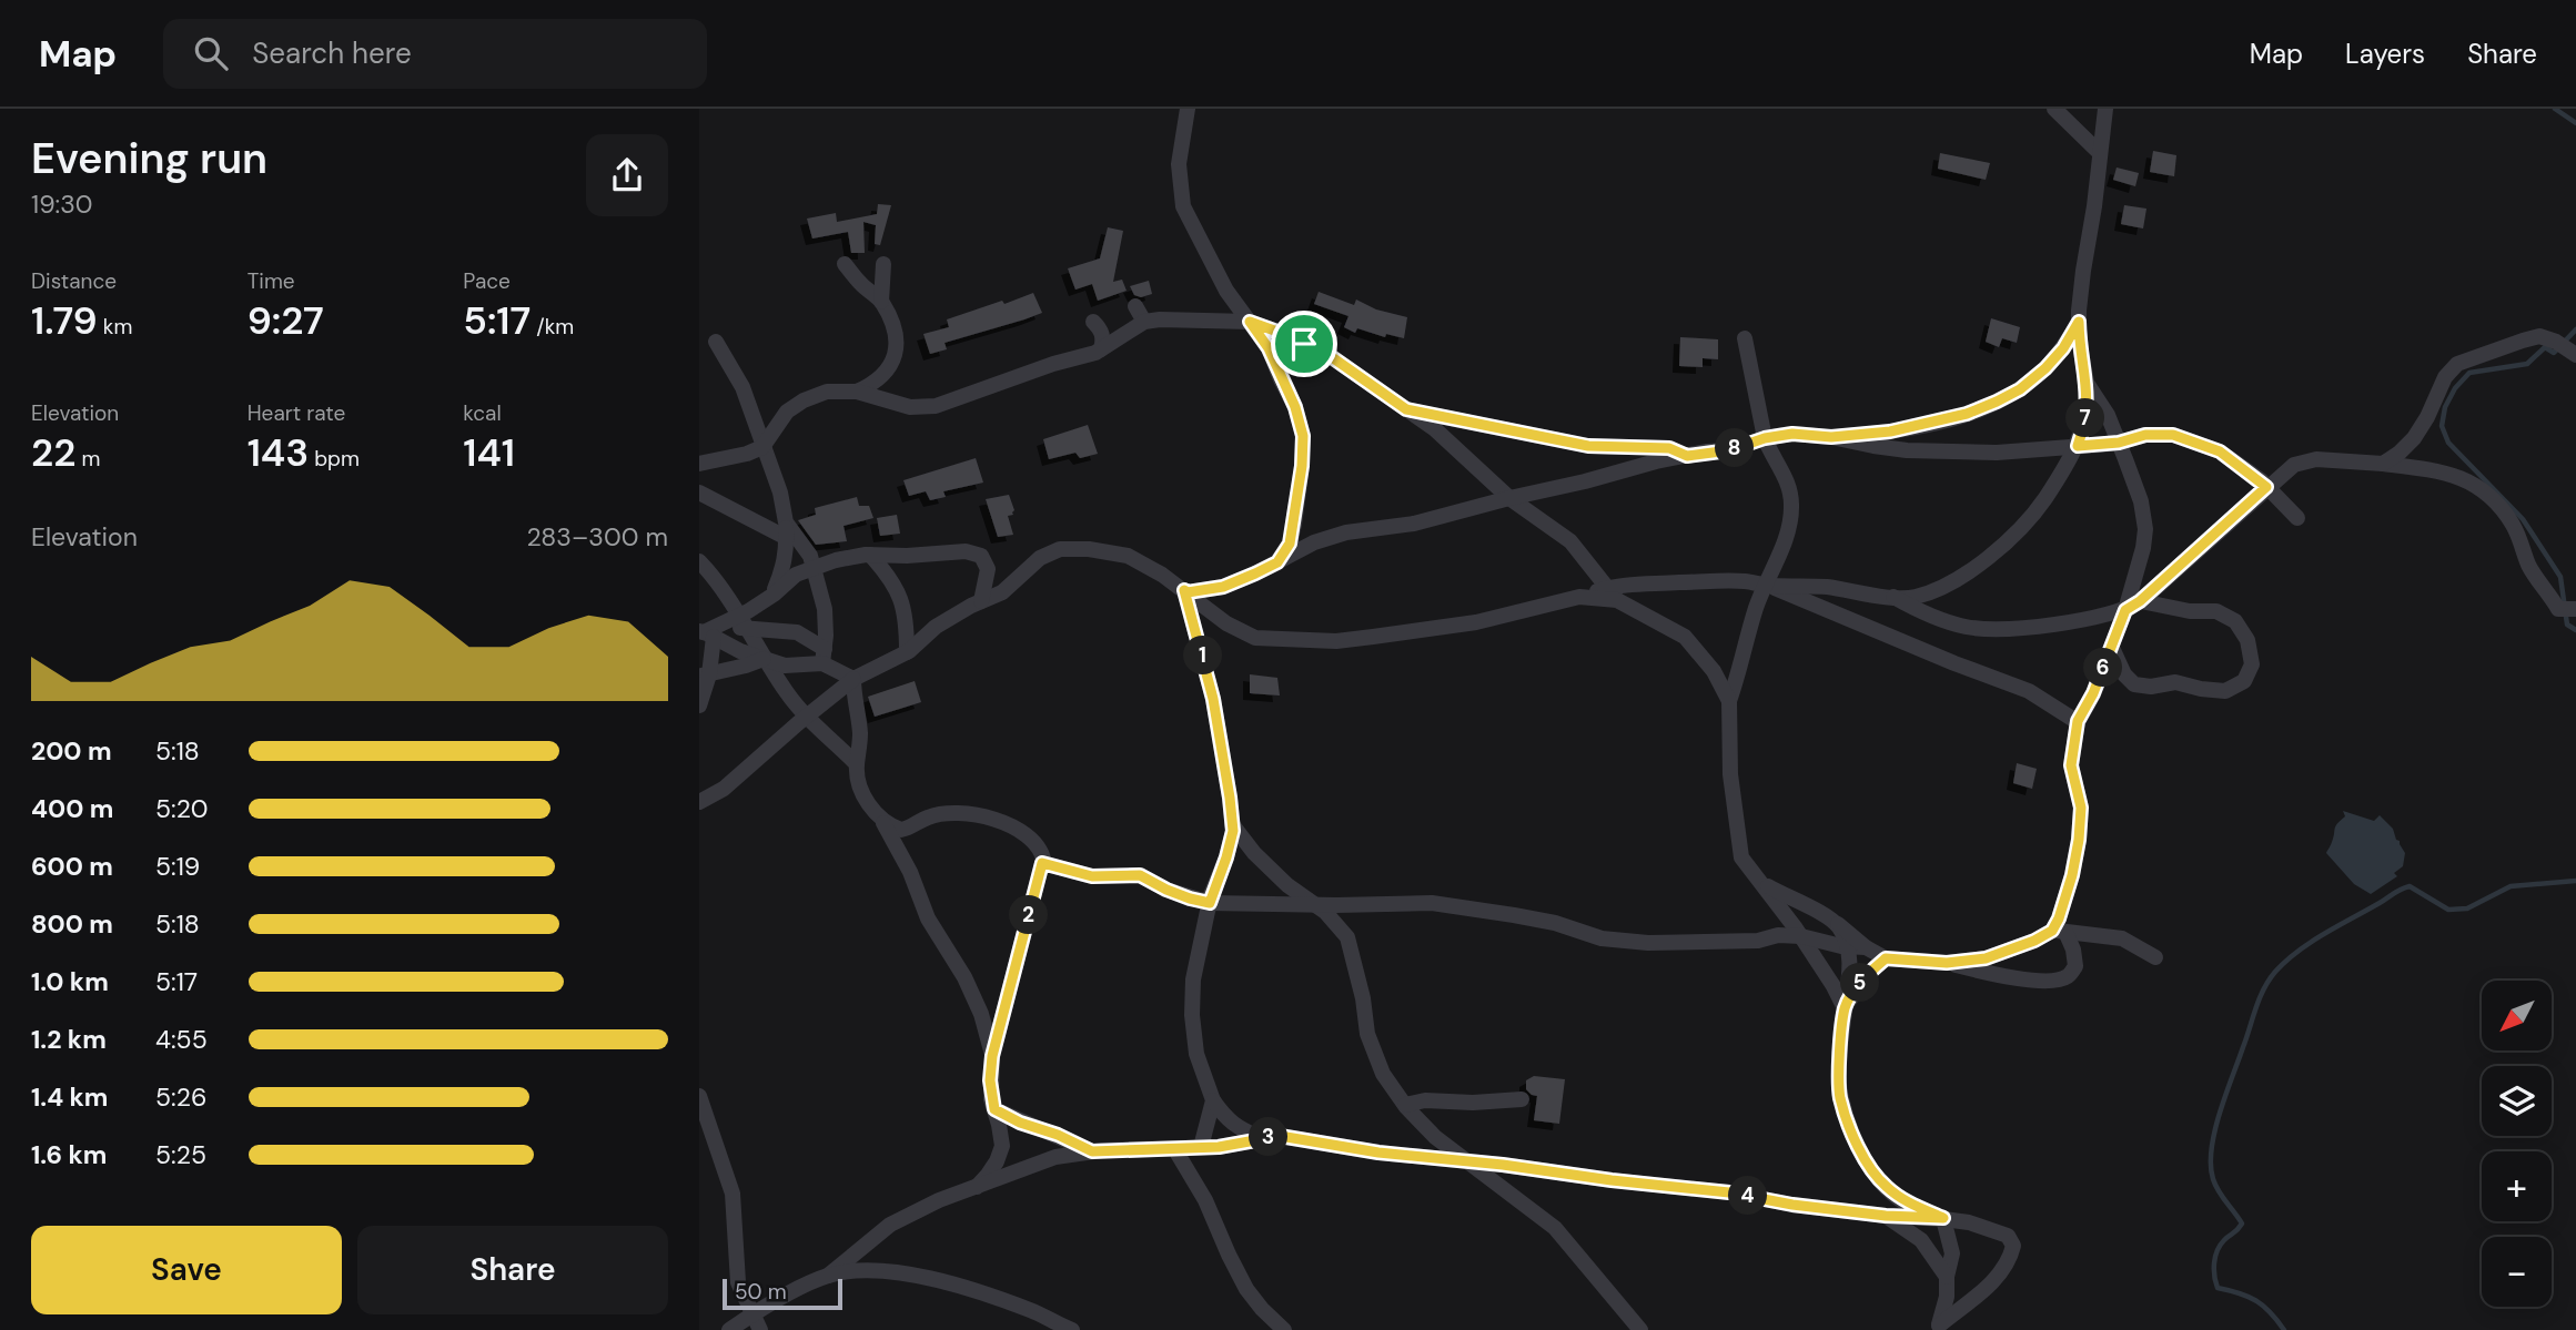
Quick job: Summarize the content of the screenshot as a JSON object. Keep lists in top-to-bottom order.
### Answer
{
  "scale_bar": "50 m",
  "north": "bottom left",
  "page": {
    "header": "Map",
    "search": "Search here",
    "nav": ["Map", "Layers", "Share"],
    "heading": ["Evening run", "19:30"],
    "stats": [
      ["Distance", "1.79 km"],
      ["Time", "9:27"],
      ["Pace", "5:17 /km"],
      ["Elevation", "22 m"],
      ["Heart rate", "143 bpm"],
      ["kcal", "141"]
    ],
    "pins": [
      "7",
      "8",
      "1",
      "6",
      "2",
      "5",
      "3",
      "4"
    ],
    "chart": ["Elevation", "283–300 m"],
    "list": [
      {
        "name": "200 m",
        "note": "5:18"
      },
      {
        "name": "400 m",
        "note": "5:20"
      },
      {
        "name": "600 m",
        "note": "5:19"
      },
      {
        "name": "800 m",
        "note": "5:18"
      },
      {
        "name": "1.0 km",
        "note": "5:17"
      },
      {
        "name": "1.2 km",
        "note": "4:55"
      },
      {
        "name": "1.4 km",
        "note": "5:26"
      },
      {
        "name": "1.6 km",
        "note": "5:25"
      }
    ],
    "map_buttons": ["+", "−"],
    "buttons": ["Save", "Share"],
    "scale": "50 m"
  }
}
